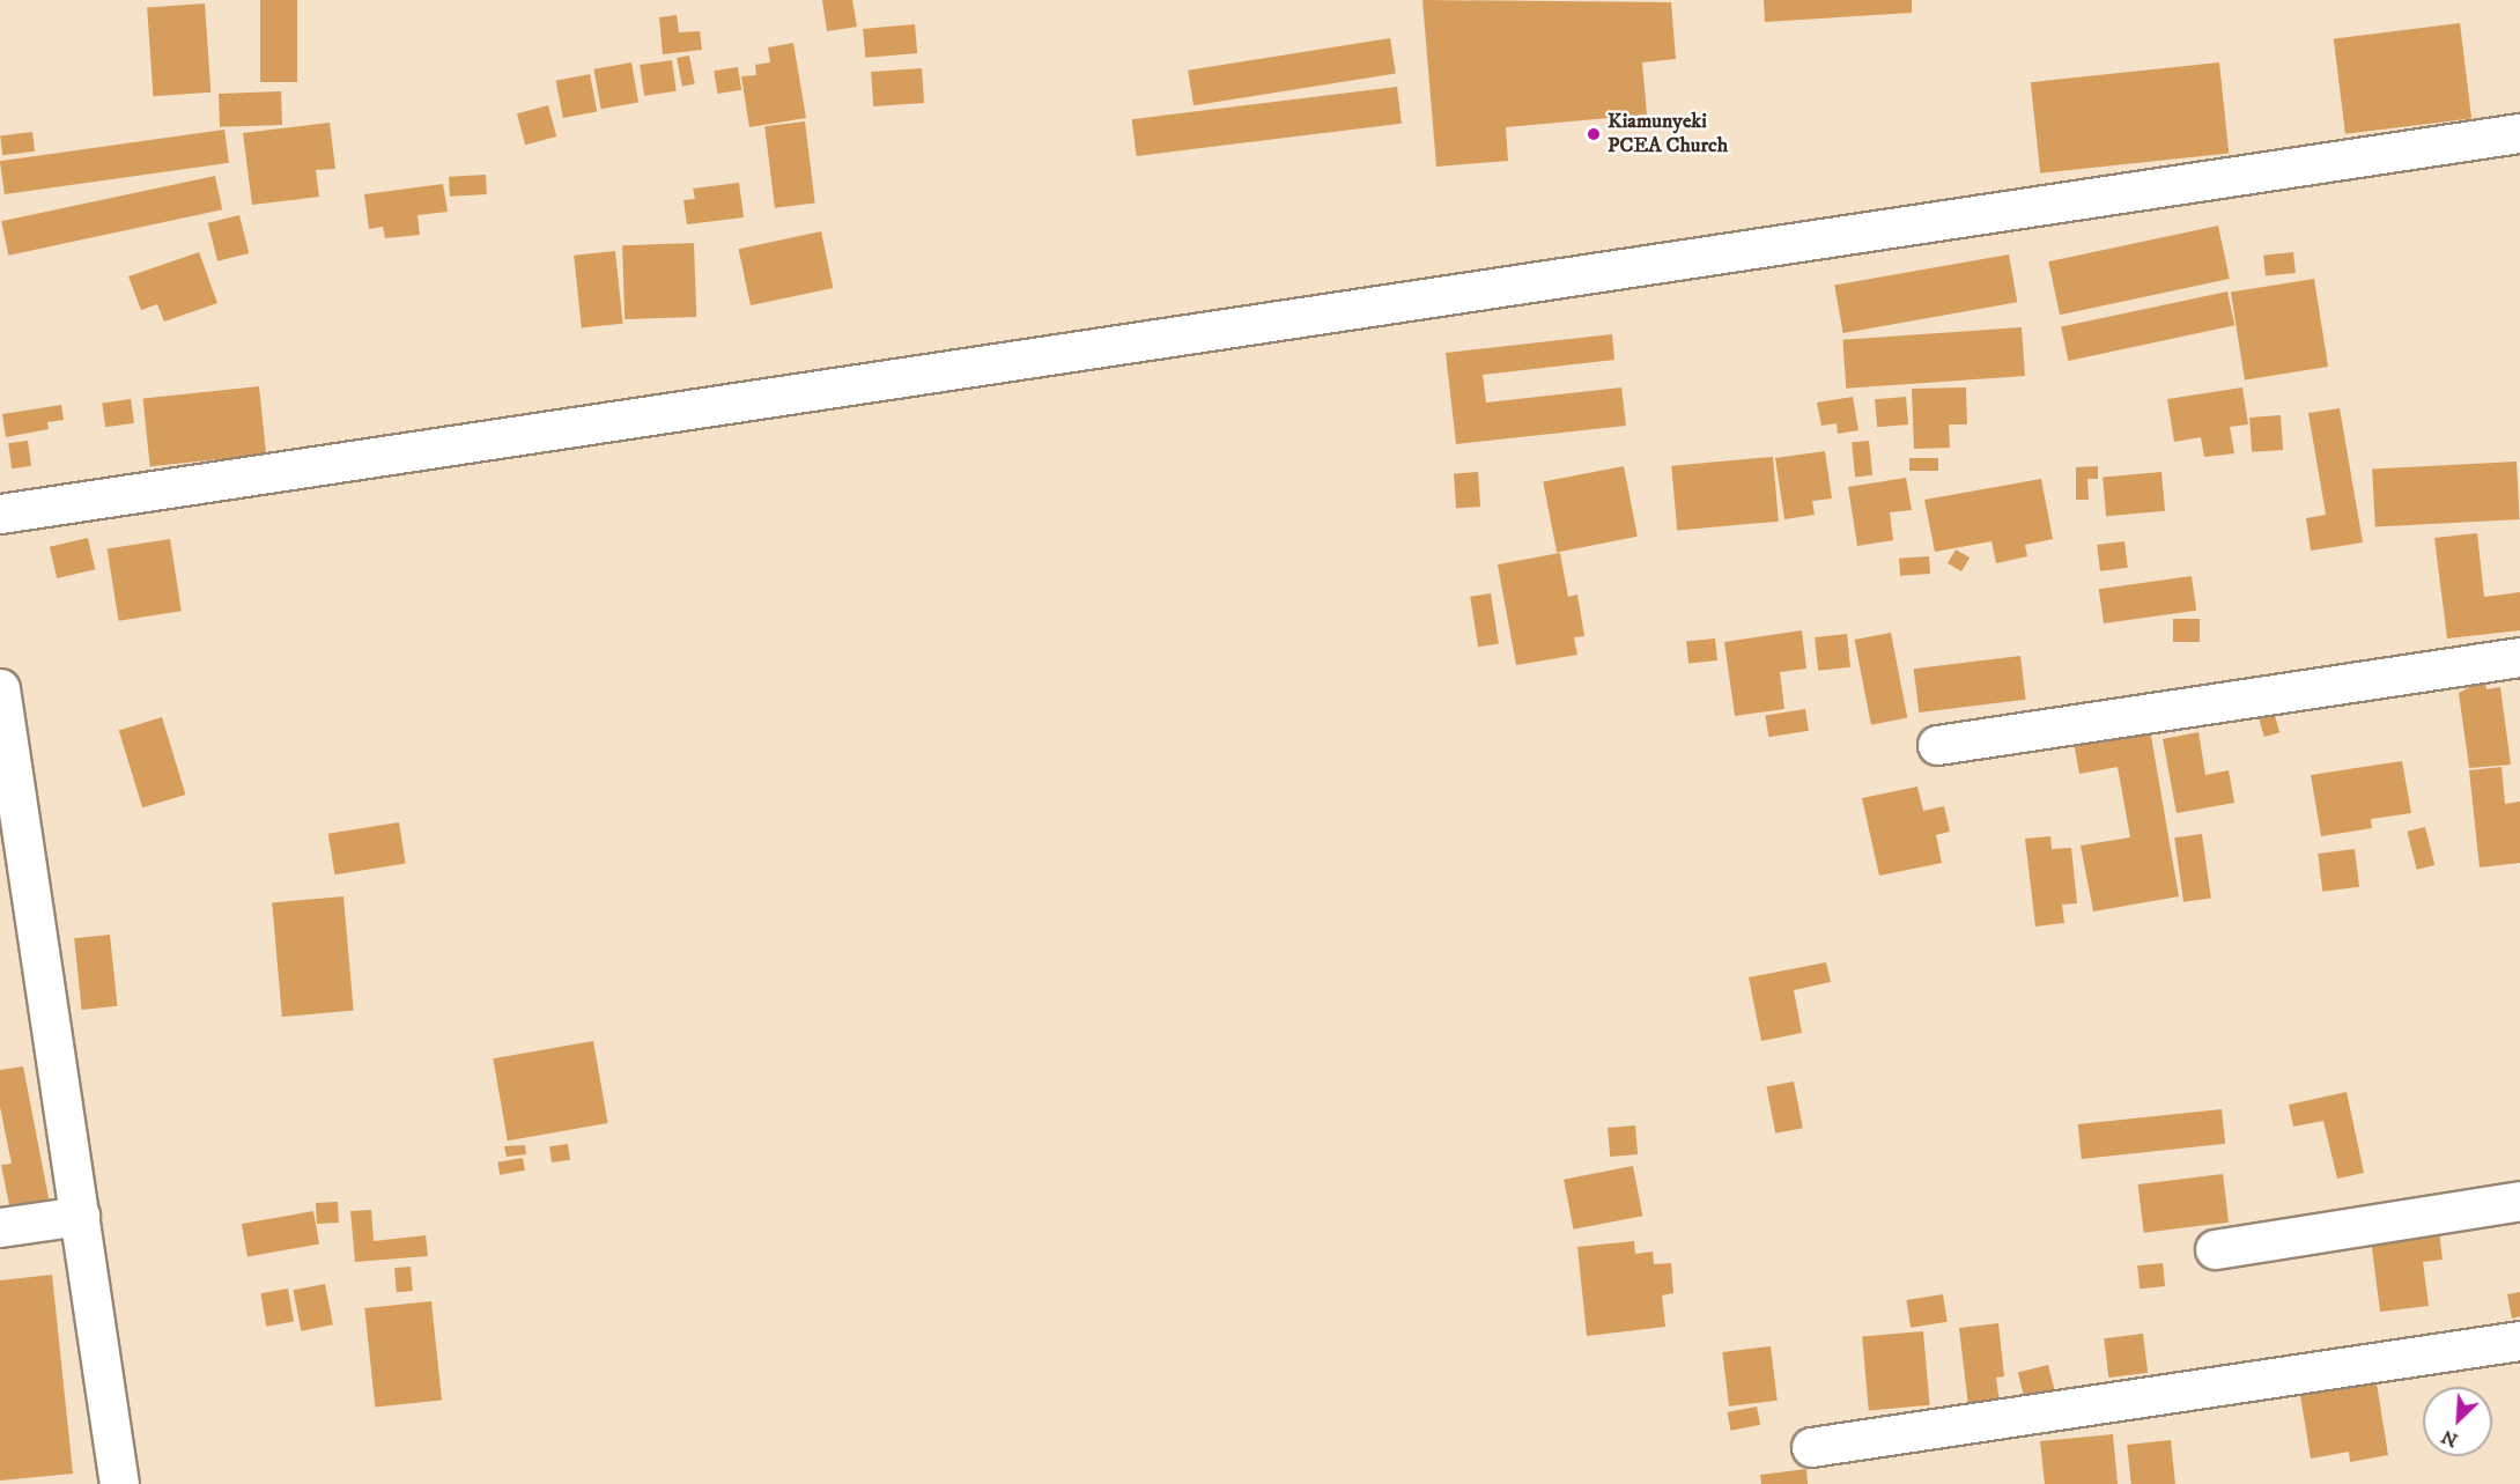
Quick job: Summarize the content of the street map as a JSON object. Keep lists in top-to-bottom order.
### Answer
{
  "places": ["Kiamunyeki PCEA Church"],
  "north": "bottom left"
}
